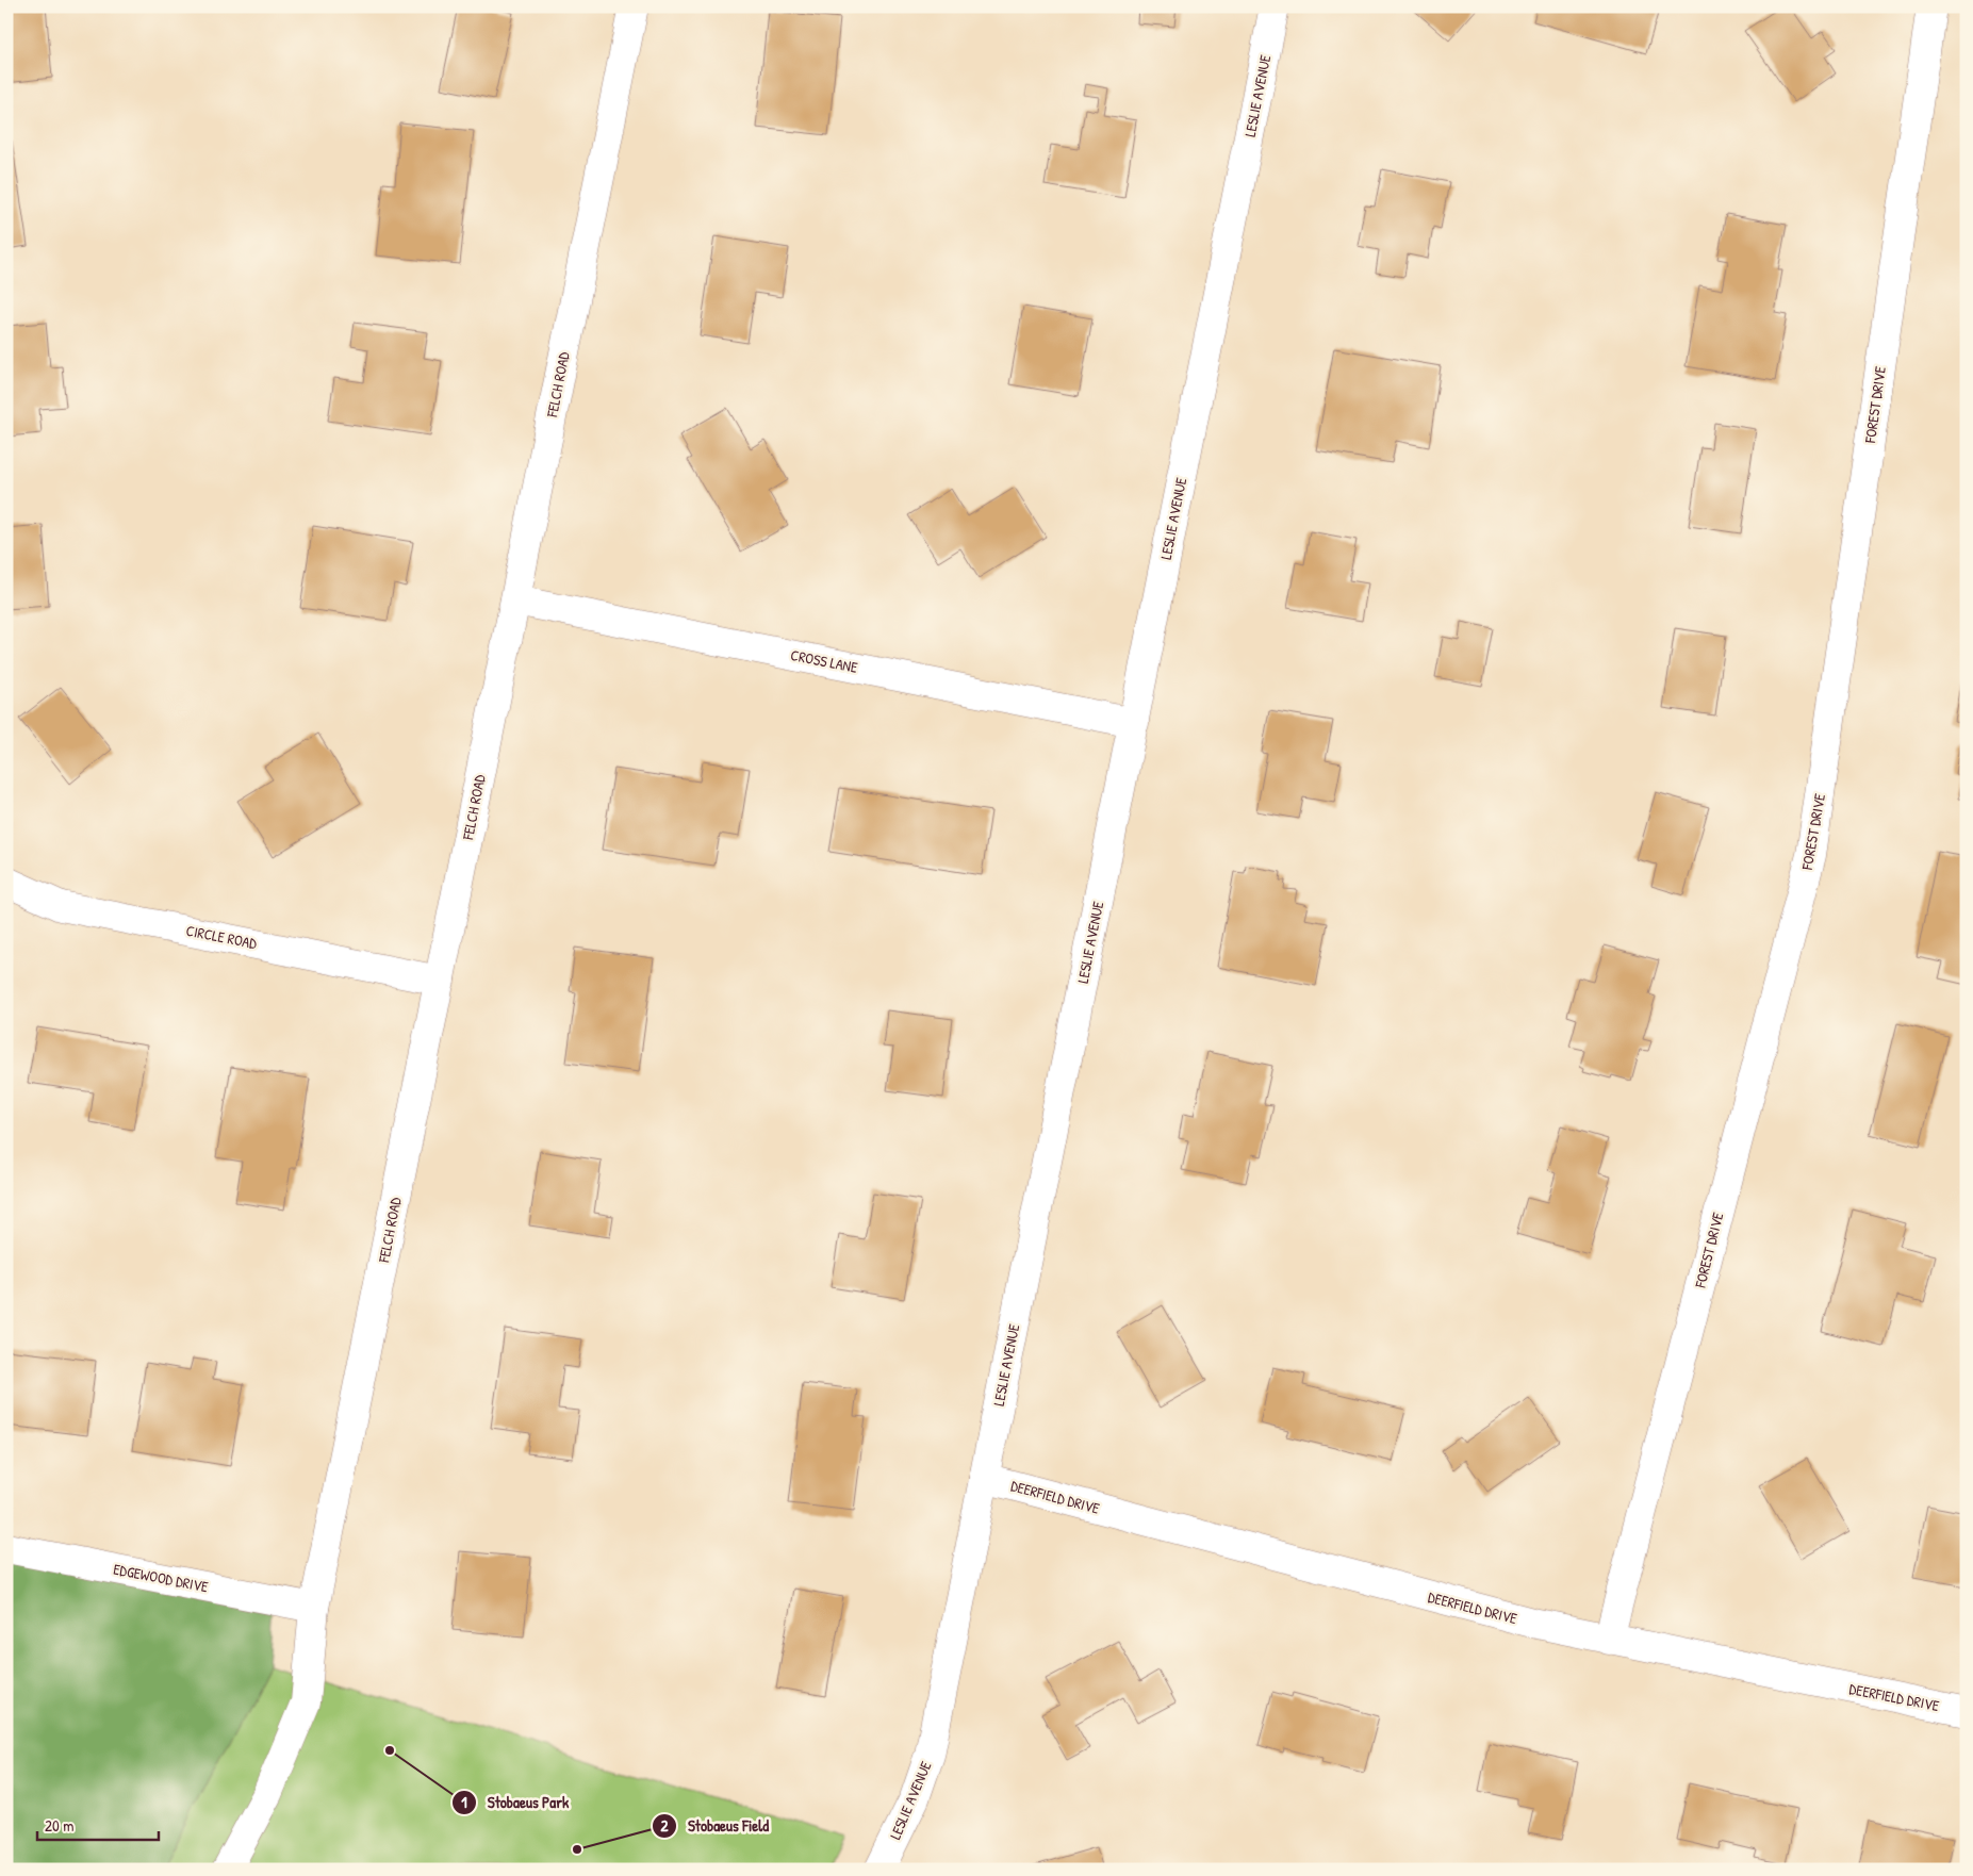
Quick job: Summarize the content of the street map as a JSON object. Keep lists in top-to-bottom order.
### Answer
{
  "streets": {
    "street": [
      "LESLIE AVENUE",
      "FELCH ROAD",
      "FOREST DRIVE",
      "CROSS LANE",
      "CIRCLE ROAD",
      "DEERFIELD DRIVE",
      "EDGEWOOD DRIVE"
    ]
  },
  "crossings": [
    ["LESLIE AVENUE", "CROSS LANE"],
    ["LESLIE AVENUE", "DEERFIELD DRIVE"],
    ["FELCH ROAD", "CROSS LANE"],
    ["FELCH ROAD", "CIRCLE ROAD"],
    ["FELCH ROAD", "EDGEWOOD DRIVE"],
    ["FOREST DRIVE", "DEERFIELD DRIVE"]
  ],
  "places": ["Stobaeus Park", "Stobaeus Field"],
  "scale_bar": "20 m"
}
